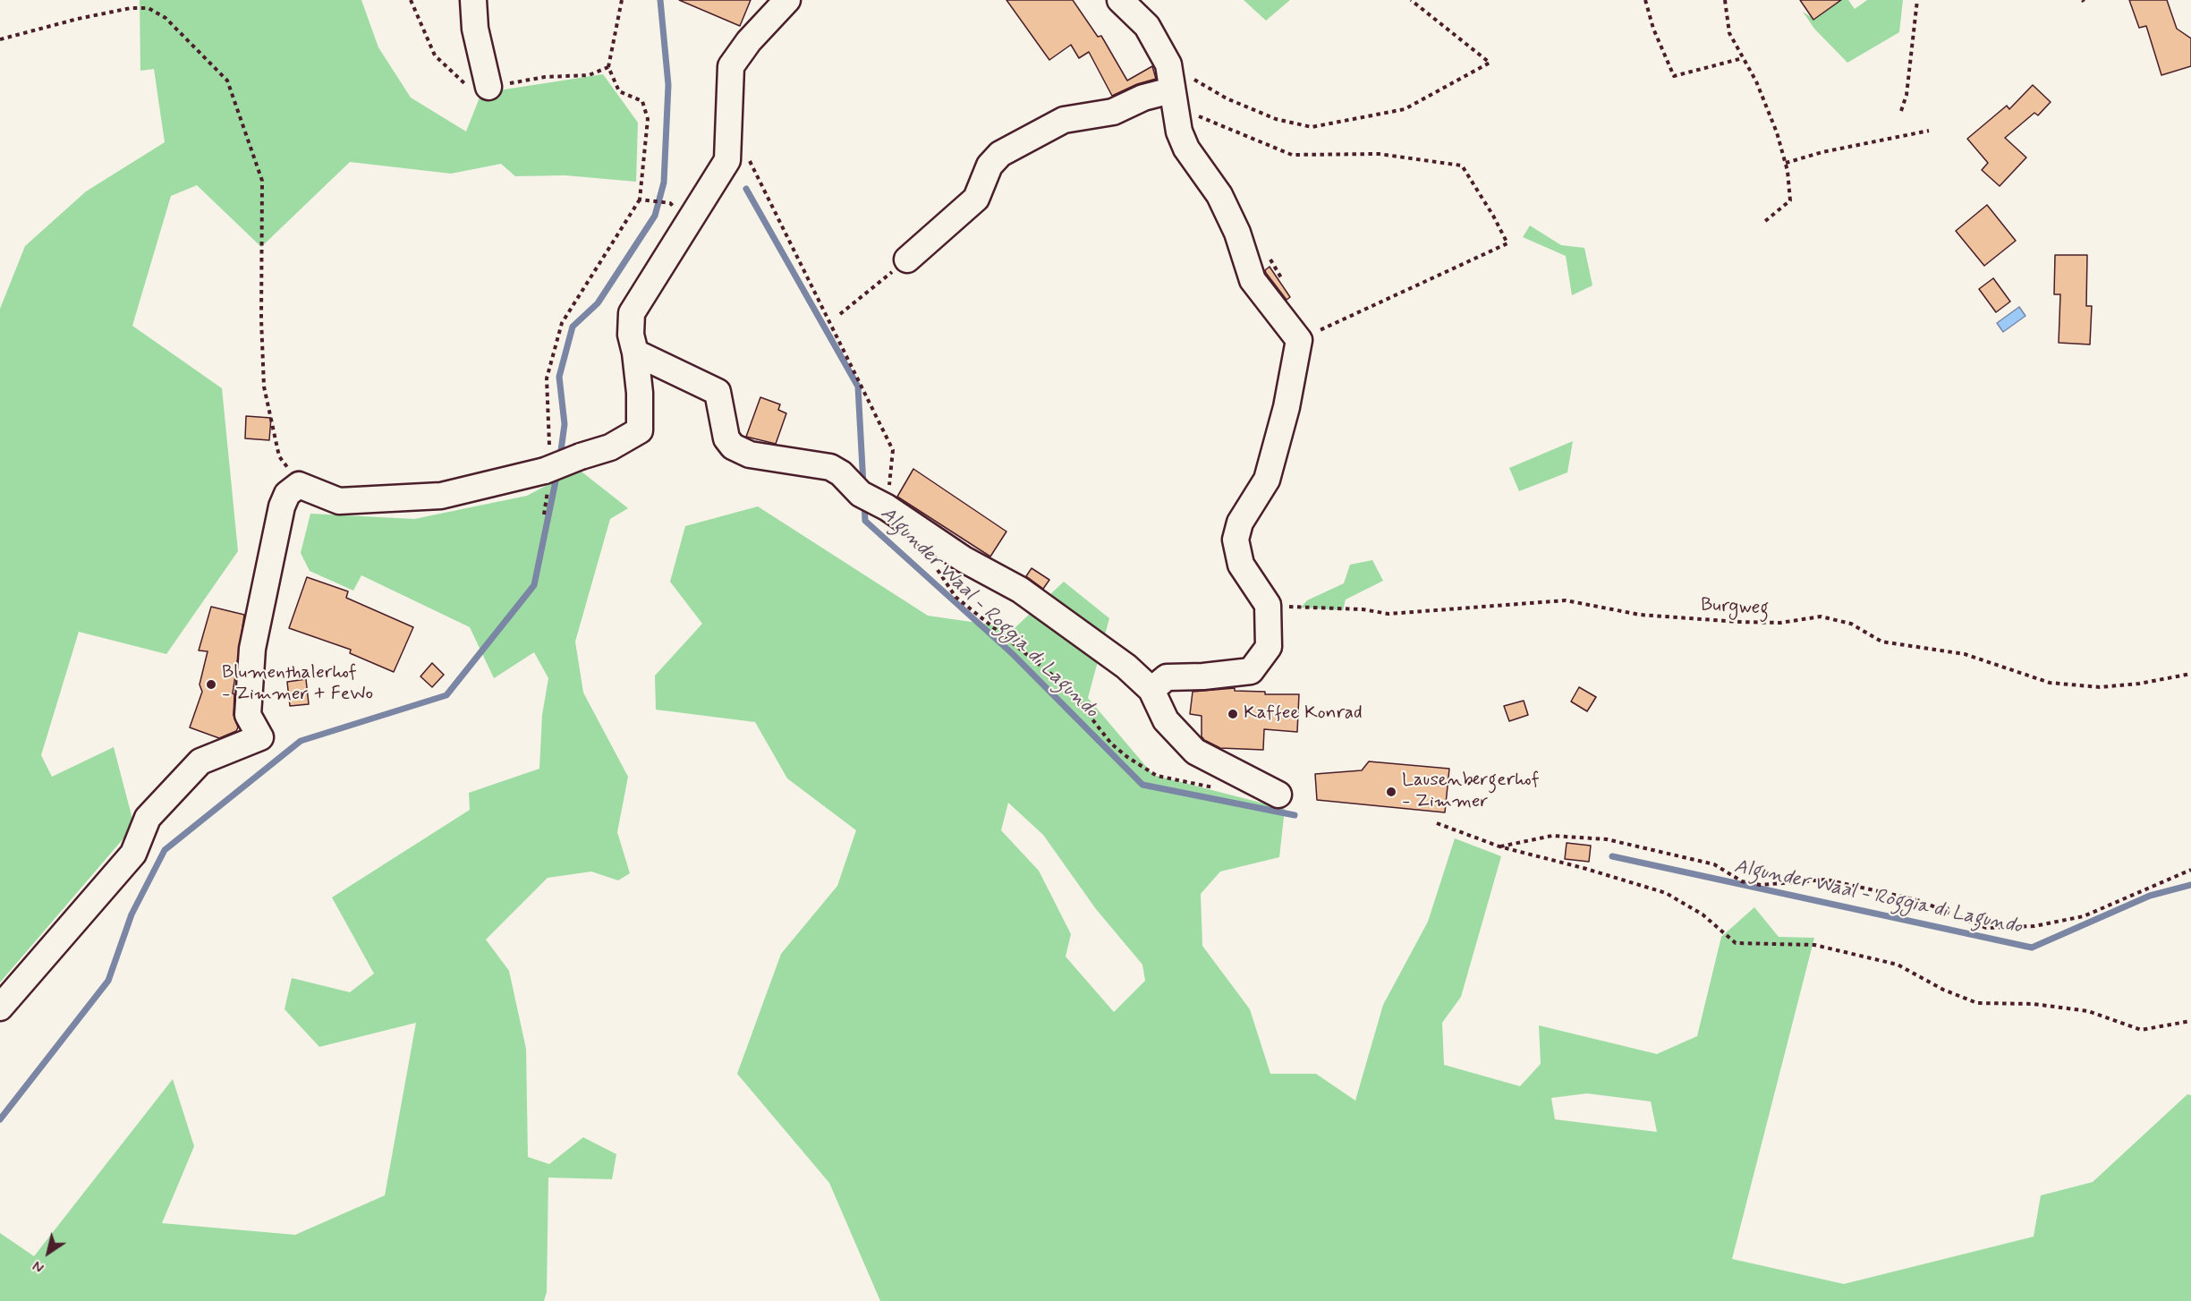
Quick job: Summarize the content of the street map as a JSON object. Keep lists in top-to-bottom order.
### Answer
{
  "streets": {
    "path": ["Burgweg"]
  },
  "water": ["Algunder Waal - Roggia di Lagundo"],
  "places": ["Blumenthalerhof - Zimmer + FeWo", "Kaffee Konrad", "Lausenbergerhof - Zimmer"],
  "north": "bottom left"
}
